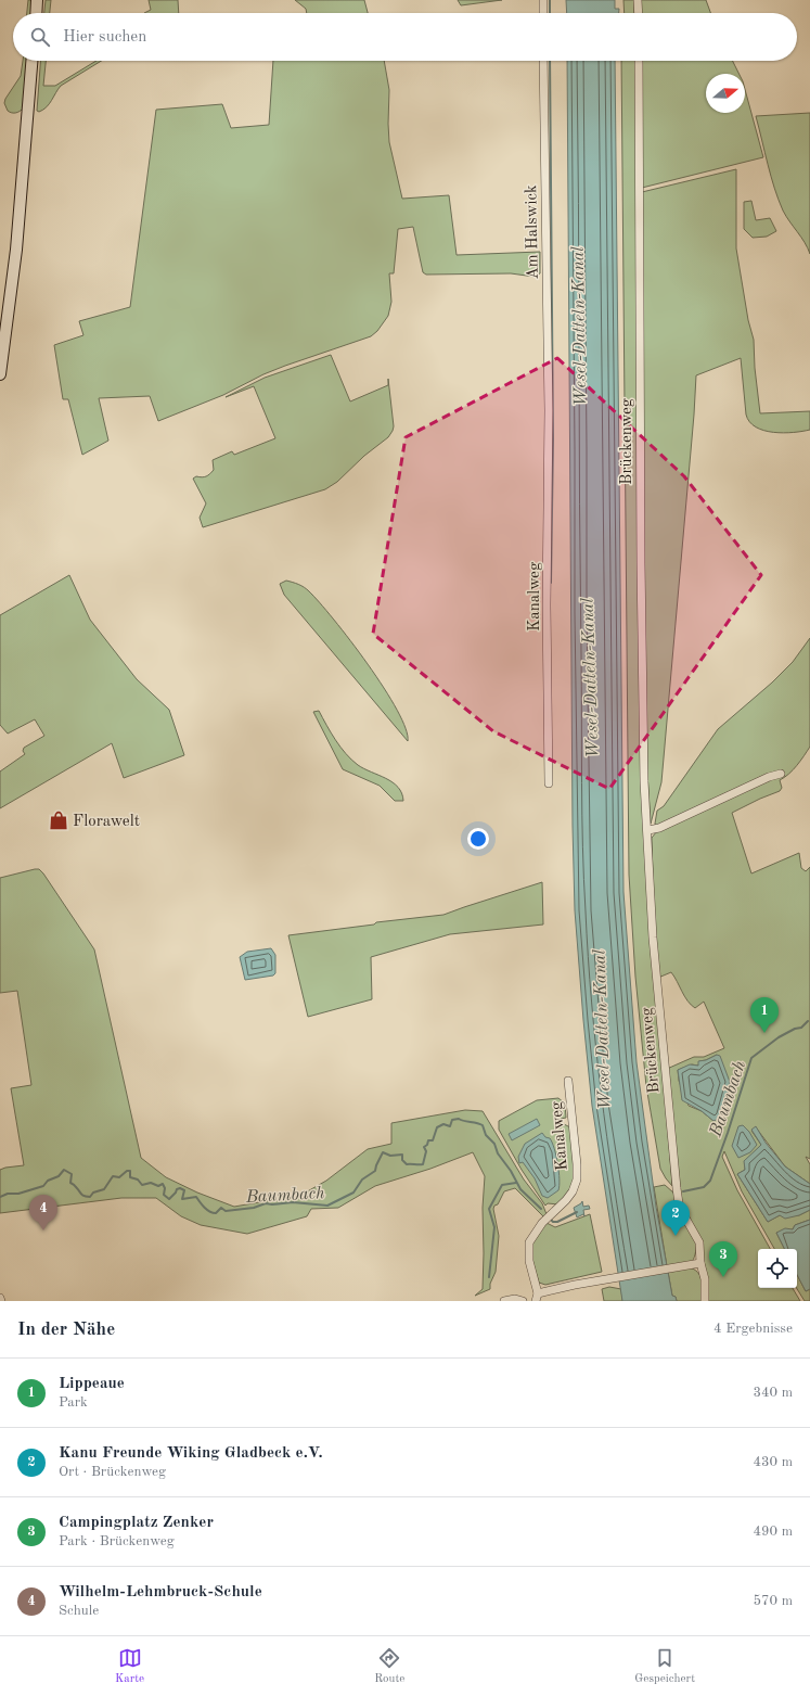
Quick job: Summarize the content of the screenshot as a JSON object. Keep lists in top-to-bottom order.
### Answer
{
  "streets": {
    "street": ["Am Halswick", "Brückenweg", "Kanalweg"]
  },
  "crossings": [
    ["Am Halswick", "Kanalweg"]
  ],
  "water": ["Wesel-Datteln-Kanal", "Baumbach"],
  "places": {
    "shop": ["Florawelt"]
  },
  "north": "right",
  "page": {
    "search": "Hier suchen",
    "pins": [
      "1",
      "4",
      "2",
      "3"
    ],
    "heading": ["In der Nähe", "4 Ergebnisse"],
    "list": [
      {
        "mark": "1",
        "name": "Lippeaue",
        "note": "Park",
        "value": "340 m"
      },
      {
        "mark": "2",
        "name": "Kanu Freunde Wiking Gladbeck e.V.",
        "note": "Ort · Brückenweg",
        "value": "430 m"
      },
      {
        "mark": "3",
        "name": "Campingplatz Zenker",
        "note": "Park · Brückenweg",
        "value": "490 m"
      },
      {
        "mark": "4",
        "name": "Wilhelm-Lehmbruck-Schule",
        "note": "Schule",
        "value": "570 m"
      }
    ],
    "nav": ["Karte", "Route", "Gespeichert"]
  }
}
